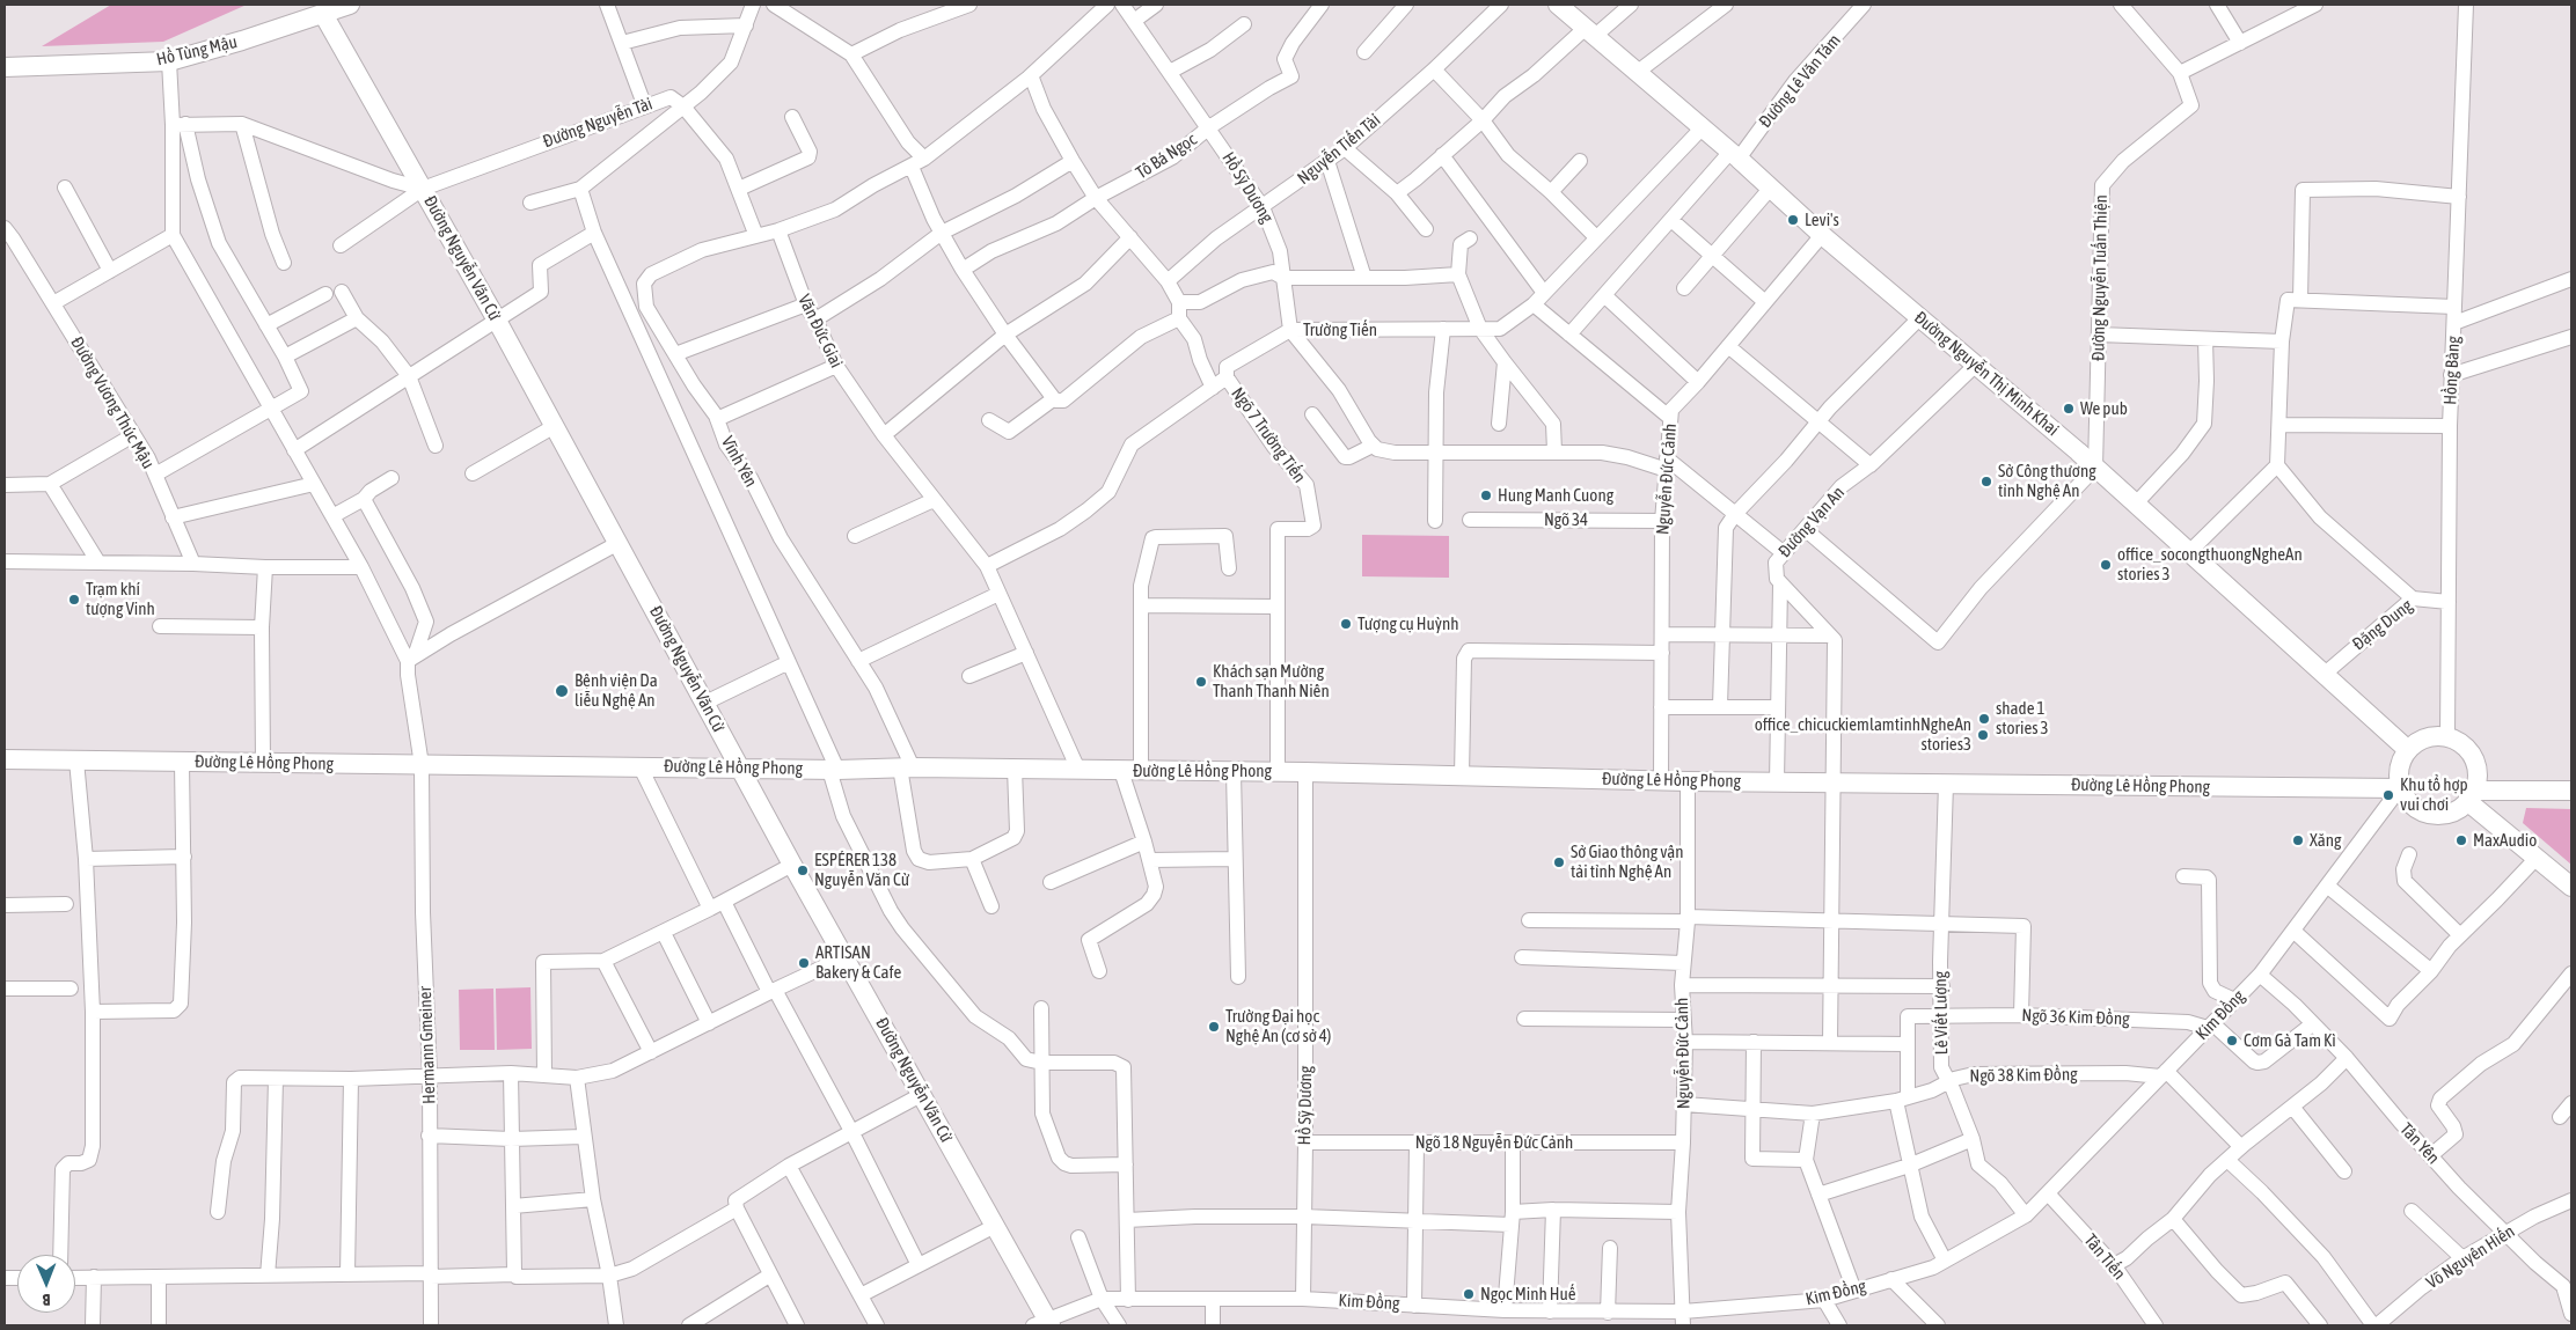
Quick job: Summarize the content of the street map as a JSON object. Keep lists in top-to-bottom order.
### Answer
{
  "streets": {
    "main road": [
      "Hồ Tùng Mậu",
      "Đường Nguyễn Văn Cừ",
      "Đường Nguyễn Thị Minh Khai",
      "Đường Lê Hồng Phong"
    ],
    "street": [
      "Đường Lê Văn Tám",
      "Đường Nguyễn Tài",
      "Nguyễn Tiến Tài",
      "Tô Bá Ngọc",
      "Hồ Sỹ Dương",
      "Đường Nguyễn Tuấn Thiện",
      "Trường Tiến",
      "Văn Đức Giai",
      "Hồng Bàng",
      "Đường Vương Thúc Mậu",
      "Ngõ 7 Trường Tiến",
      "Vĩnh Yên",
      "Nguyễn Đức Cảnh",
      "Ngõ 34",
      "Đường Vạn An",
      "Đặng Dung",
      "Lê Viết Lượng",
      "Kim Đồng",
      "Ngõ 36 Kim Đồng",
      "Hermann Gmeiner",
      "Ngõ 38 Kim Đồng",
      "Ngõ 18 Nguyễn Đức Cảnh",
      "Tân Yên",
      "Tân Tiến",
      "Võ Nguyên Hiến"
    ]
  },
  "crossings": [
    ["Hồ Tùng Mậu", "Đường Nguyễn Văn Cừ"],
    ["Đường Lê Văn Tám", "Đường Nguyễn Thị Minh Khai"],
    ["Đường Nguyễn Tài", "Đường Nguyễn Văn Cừ"],
    ["Nguyễn Tiến Tài", "Hồ Sỹ Dương"],
    ["Tô Bá Ngọc", "Hồ Sỹ Dương"],
    ["Hồ Sỹ Dương", "Trường Tiến"],
    ["Hồ Sỹ Dương", "Đường Lê Hồng Phong"],
    ["Hồ Sỹ Dương", "Kim Đồng"],
    ["Hồ Sỹ Dương", "Ngõ 18 Nguyễn Đức Cảnh"],
    ["Đường Nguyễn Văn Cừ", "Đường Lê Hồng Phong"],
    ["Đường Nguyễn Văn Cừ", "Kim Đồng"],
    ["Đường Nguyễn Tuấn Thiện", "Đường Nguyễn Thị Minh Khai"],
    ["Trường Tiến", "Văn Đức Giai"],
    ["Trường Tiến", "Đường Nguyễn Thị Minh Khai"],
    ["Trường Tiến", "Ngõ 7 Trường Tiến"],
    ["Văn Đức Giai", "Vĩnh Yên"],
    ["Văn Đức Giai", "Đường Lê Hồng Phong"],
    ["Hồng Bàng", "Đường Nguyễn Thị Minh Khai"],
    ["Hồng Bàng", "Đặng Dung"],
    ["Hồng Bàng", "Đường Lê Hồng Phong"],
    ["Hồng Bàng", "Kim Đồng"],
    ["Đường Nguyễn Thị Minh Khai", "Nguyễn Đức Cảnh"],
    ["Đường Nguyễn Thị Minh Khai", "Đường Vạn An"],
    ["Đường Nguyễn Thị Minh Khai", "Đặng Dung"],
    ["Đường Nguyễn Thị Minh Khai", "Đường Lê Hồng Phong"],
    ["Đường Nguyễn Thị Minh Khai", "Kim Đồng"],
    ["Vĩnh Yên", "Đường Lê Hồng Phong"],
    ["Nguyễn Đức Cảnh", "Ngõ 34"],
    ["Nguyễn Đức Cảnh", "Đường Lê Hồng Phong"],
    ["Nguyễn Đức Cảnh", "Kim Đồng"],
    ["Nguyễn Đức Cảnh", "Ngõ 38 Kim Đồng"],
    ["Nguyễn Đức Cảnh", "Ngõ 18 Nguyễn Đức Cảnh"],
    ["Đường Lê Hồng Phong", "Lê Viết Lượng"],
    ["Đường Lê Hồng Phong", "Kim Đồng"],
    ["Đường Lê Hồng Phong", "Hermann Gmeiner"],
    ["Lê Viết Lượng", "Kim Đồng"],
    ["Lê Viết Lượng", "Ngõ 36 Kim Đồng"],
    ["Lê Viết Lượng", "Ngõ 38 Kim Đồng"],
    ["Kim Đồng", "Ngõ 36 Kim Đồng"],
    ["Kim Đồng", "Ngõ 38 Kim Đồng"],
    ["Kim Đồng", "Tân Yên"],
    ["Kim Đồng", "Tân Tiến"],
    ["Tân Yên", "Võ Nguyên Hiến"]
  ],
  "places": [
    "Levi's",
    "We pub",
    "Sở Công thương tỉnh Nghệ An",
    "Hung Manh Cuong",
    "office_socongthuongNgheAn stories 3",
    "Trạm khí tượng Vinh",
    "Tượng cụ Huỳnh",
    "Khách sạn Mường Thanh Thanh Niên",
    "Bệnh viện Da liễu Nghệ An",
    "shade 1 stories 3",
    "office_chicuckiemlamtinhNgheAn stories3",
    "Khu tổ hợp vui chơi",
    "Xăng",
    "MaxAudio",
    "Sở Giao thông vận tải tỉnh Nghệ An",
    "ESPÉRER 138 Nguyễn Văn Cừ",
    "ARTISAN Bakery & Cafe",
    "Trường Đại học Nghệ An (cơ sở 4)",
    "Cơm Gà Tam Kì",
    "Ngọc Minh Huế"
  ],
  "north": "bottom"
}
